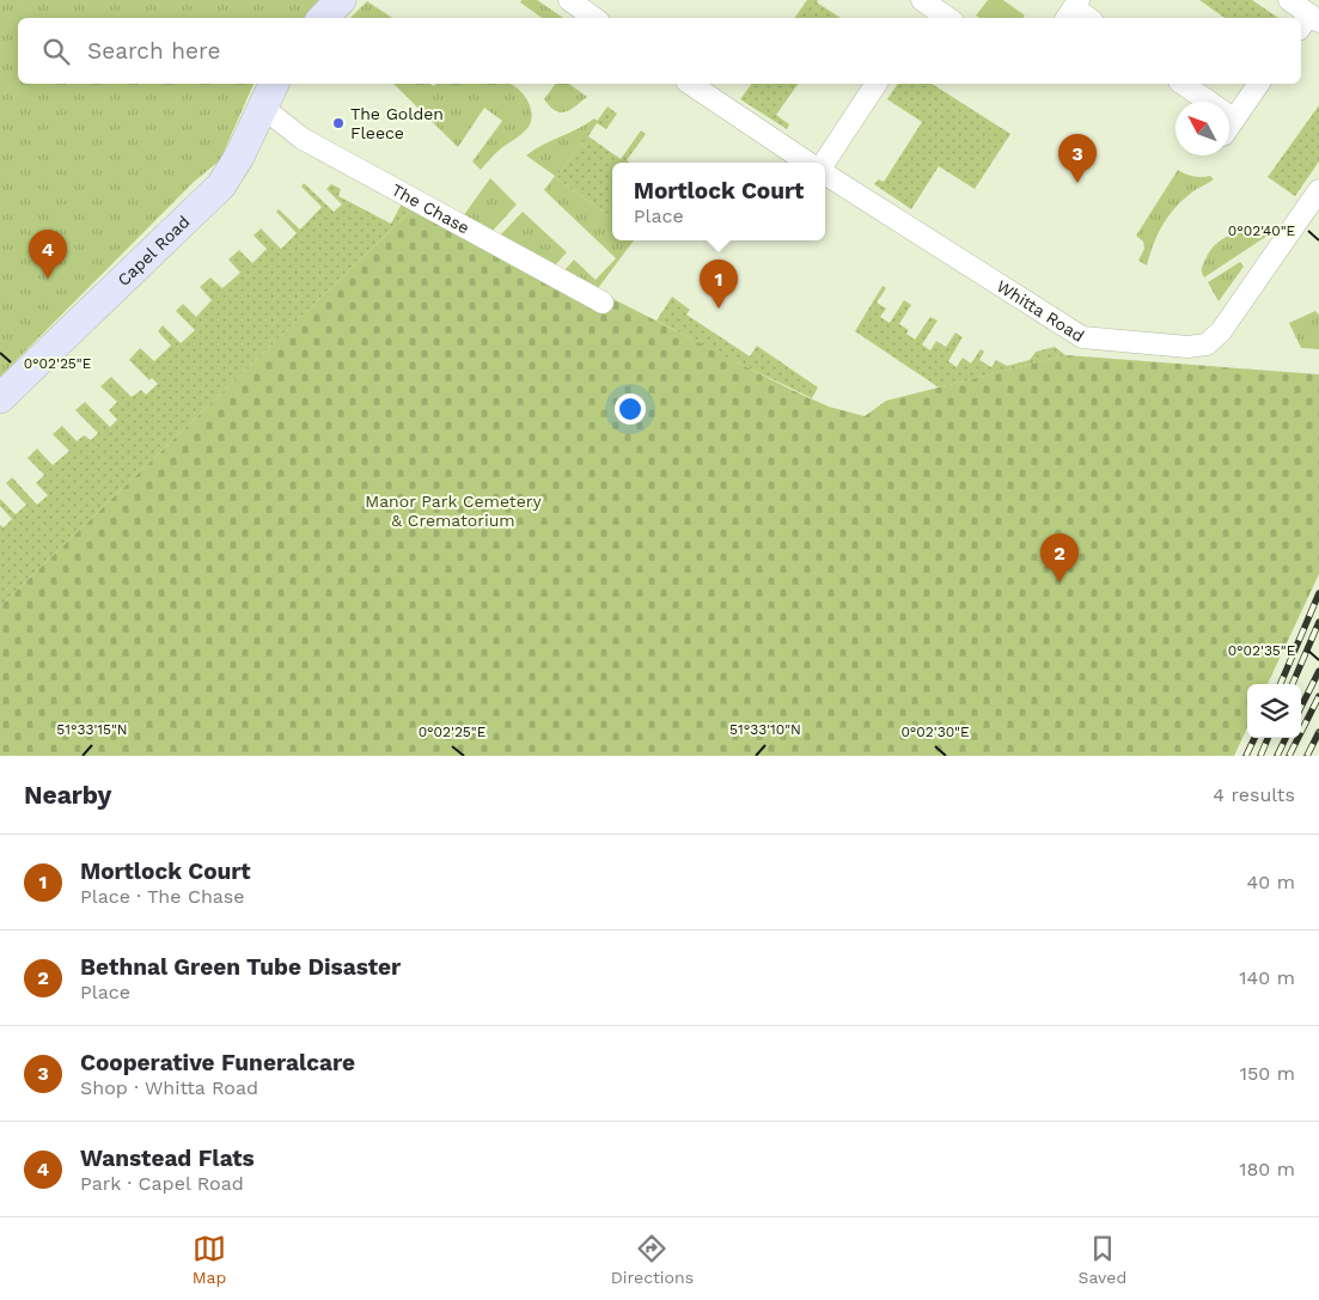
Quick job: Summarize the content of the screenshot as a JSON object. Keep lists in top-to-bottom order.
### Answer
{
  "streets": {
    "street": ["The Chase", "Capel Road", "Whitta Road"]
  },
  "crossings": [
    ["The Chase", "Capel Road"]
  ],
  "parks": ["Manor Park Cemetery & Crematorium"],
  "places": ["The Golden Fleece"],
  "north": "top left",
  "page": {
    "search": "Search here",
    "pins": [
      "3",
      "4",
      "1",
      "2"
    ],
    "popup": ["Mortlock Court", "Place"],
    "heading": ["Nearby", "4 results"],
    "list": [
      {
        "mark": "1",
        "name": "Mortlock Court",
        "note": "Place · The Chase",
        "value": "40 m"
      },
      {
        "mark": "2",
        "name": "Bethnal Green Tube Disaster",
        "note": "Place",
        "value": "140 m"
      },
      {
        "mark": "3",
        "name": "Cooperative Funeralcare",
        "note": "Shop · Whitta Road",
        "value": "150 m"
      },
      {
        "mark": "4",
        "name": "Wanstead Flats",
        "note": "Park · Capel Road",
        "value": "180 m"
      }
    ],
    "nav": ["Map", "Directions", "Saved"]
  },
  "coordinates": [
    "0°02'40\"E",
    "0°02'25\"E",
    "0°02'35\"E",
    "51°33'15\"N",
    "51°33'10\"N",
    "0°02'30\"E"
  ]
}
